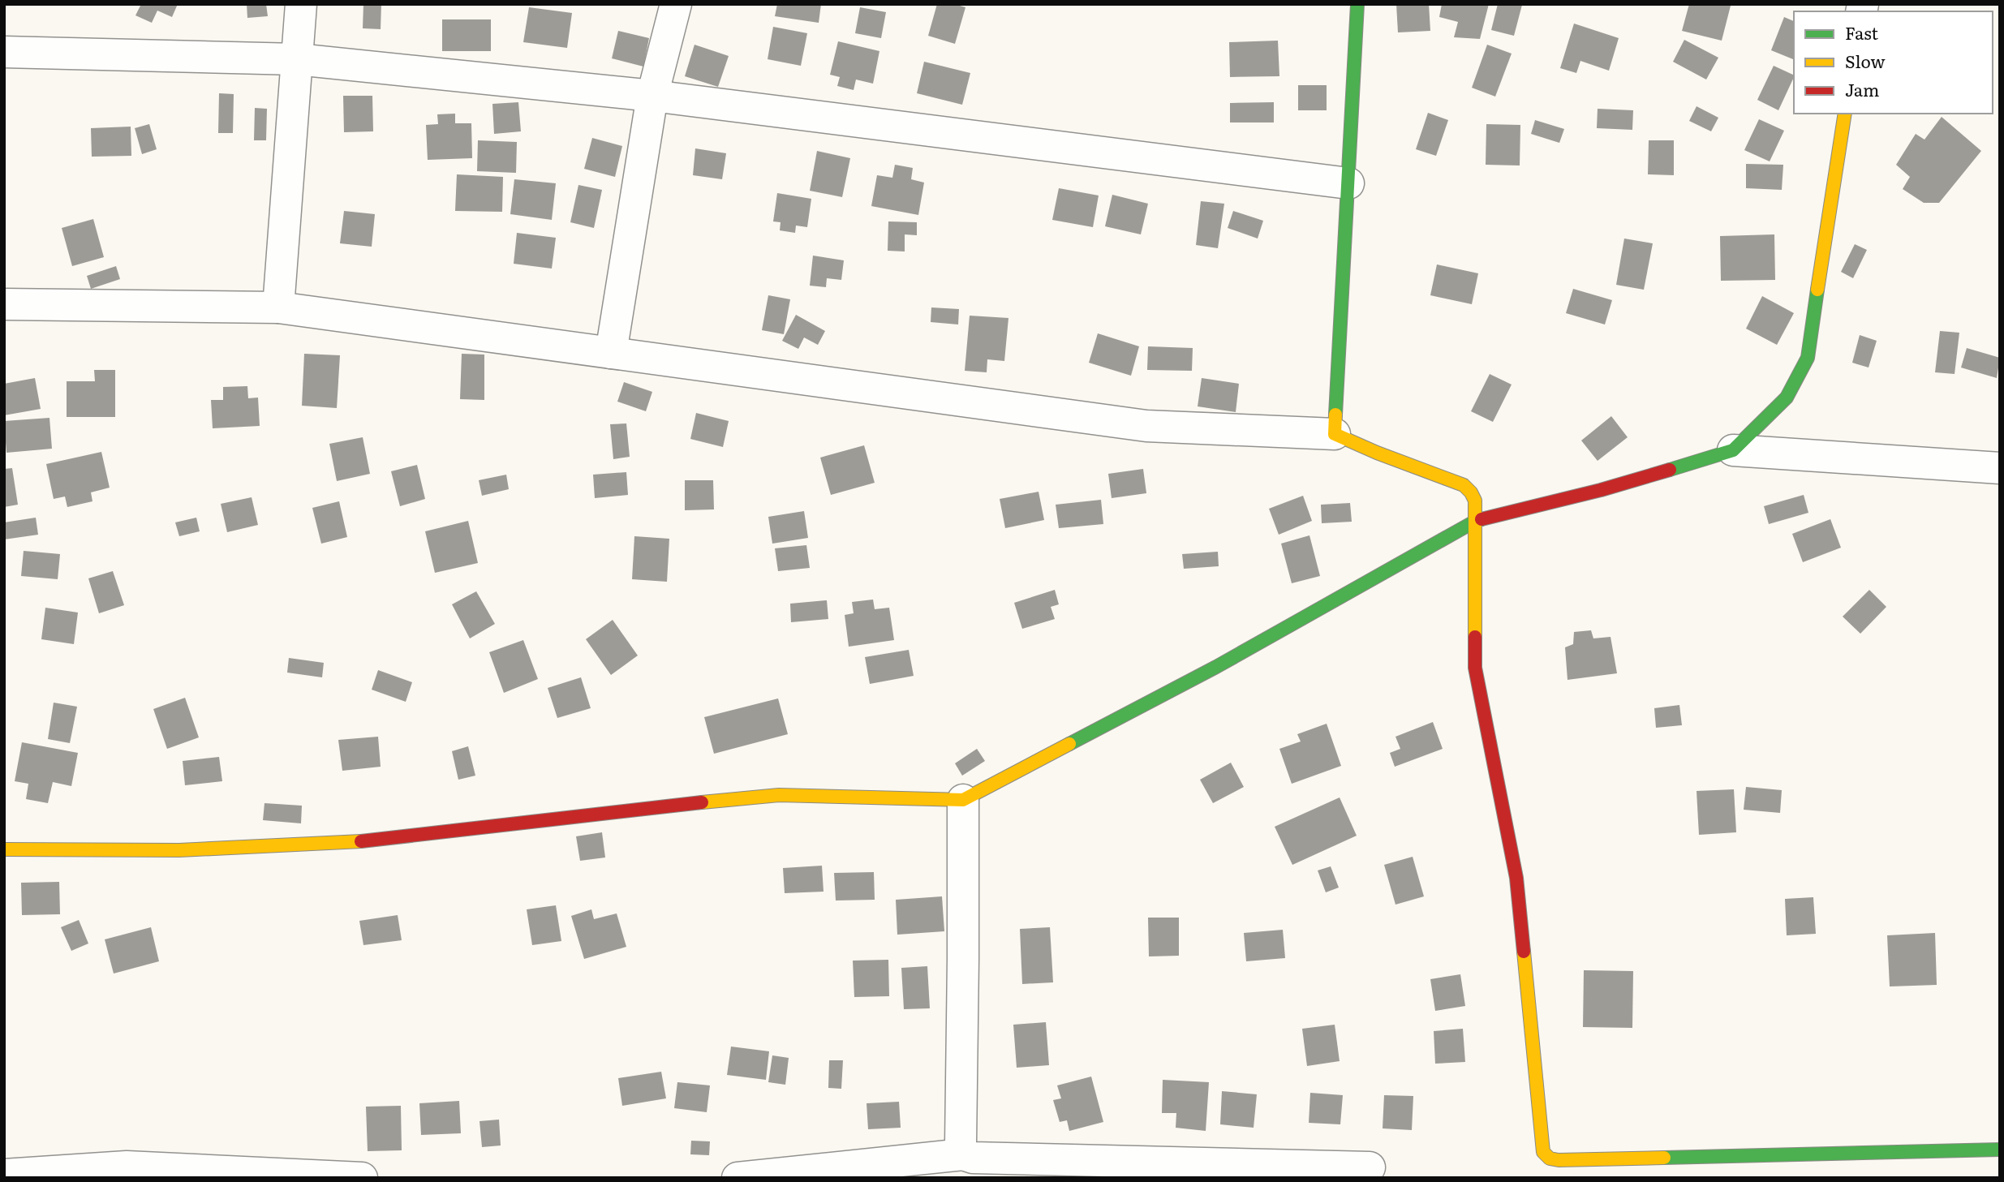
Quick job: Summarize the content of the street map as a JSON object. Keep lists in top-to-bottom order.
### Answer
{
  "legend": ["Fast", "Slow", "Jam"]
}
